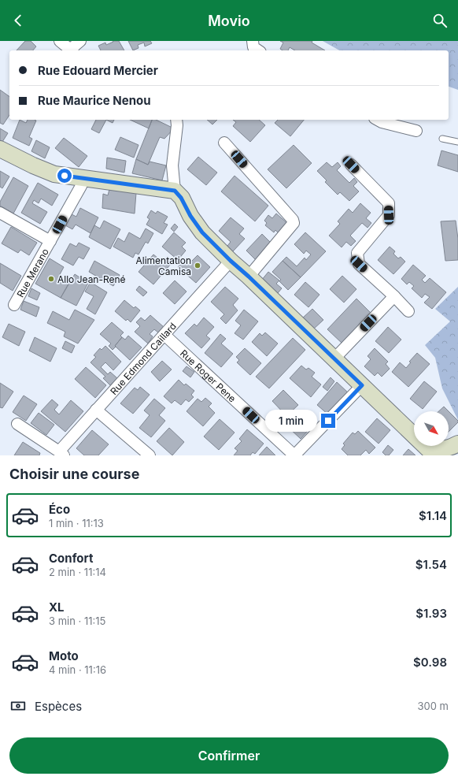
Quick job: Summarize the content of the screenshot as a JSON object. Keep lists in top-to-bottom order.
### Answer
{
  "streets": {
    "street": ["Rue Merano", "Rue Edmond Caillard", "Rue Roger Pene"]
  },
  "crossings": [
    ["Rue Edmond Caillard", "Rue Roger Pene"]
  ],
  "places": ["Alimentation Camisa", "Allo Jean-René"],
  "north": "bottom right",
  "page": {
    "header": "Movio",
    "banner": ["Rue Edouard Mercier", "Rue Maurice Nenou"],
    "bubble": "1 min",
    "heading": "Choisir une course",
    "list": [
      {
        "name": "Éco",
        "note": "1 min · 11:13",
        "value": "$1.14"
      },
      {
        "name": "Confort",
        "note": "2 min · 11:14",
        "value": "$1.54"
      },
      {
        "name": "XL",
        "note": "3 min · 11:15",
        "value": "$1.93"
      },
      {
        "name": "Moto",
        "note": "4 min · 11:16",
        "value": "$0.98"
      }
    ],
    "pay": ["Espèces", "300 m"],
    "buttons": "Confirmer"
  }
}
